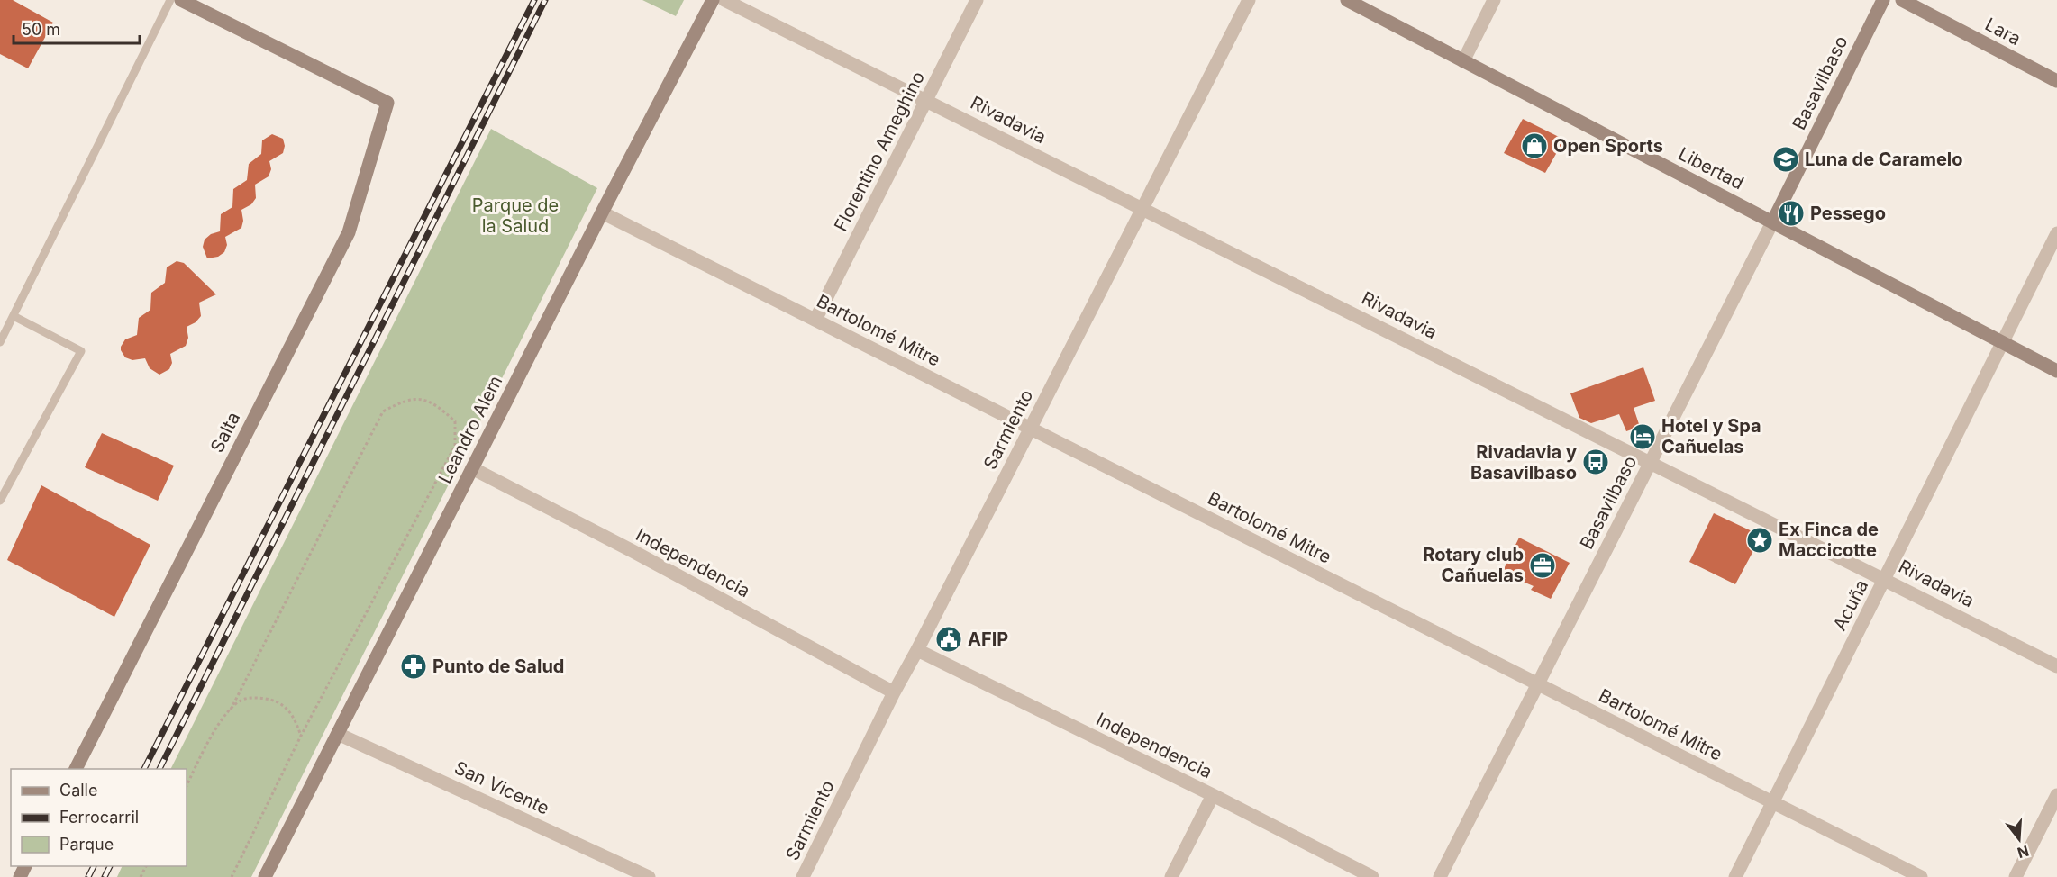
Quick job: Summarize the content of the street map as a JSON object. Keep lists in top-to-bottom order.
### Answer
{
  "streets": {
    "street": [
      "Lara",
      "Basavilbaso",
      "Rivadavia",
      "Florentino Ameghino",
      "Libertad",
      "Bartolomé Mitre",
      "Leandro Alem",
      "Sarmiento",
      "Salta",
      "Independencia",
      "Acuña",
      "San Vicente"
    ]
  },
  "crossings": [
    ["Basavilbaso", "Rivadavia"],
    ["Basavilbaso", "Libertad"],
    ["Basavilbaso", "Bartolomé Mitre"],
    ["Rivadavia", "Florentino Ameghino"],
    ["Rivadavia", "Sarmiento"],
    ["Rivadavia", "Acuña"],
    ["Florentino Ameghino", "Bartolomé Mitre"],
    ["Libertad", "Acuña"],
    ["Bartolomé Mitre", "Leandro Alem"],
    ["Bartolomé Mitre", "Sarmiento"],
    ["Bartolomé Mitre", "Acuña"],
    ["Leandro Alem", "Independencia"],
    ["Leandro Alem", "San Vicente"],
    ["Sarmiento", "Independencia"]
  ],
  "parks": ["Parque de la Salud"],
  "places": {
    "shop": ["Open Sports"],
    "school or university": ["Luna de Caramelo"],
    "restaurant": ["Pessego"],
    "hotel": ["Hotel y Spa Cañuelas"],
    "bus stop": ["Rivadavia y Basavilbaso"],
    "place": ["Ex Finca de Maccicotte"],
    "office": ["Rotary club Cañuelas"],
    "public building": ["AFIP"],
    "pharmacy": ["Punto de Salud"]
  },
  "legend": ["Calle", "Ferrocarril", "Parque"],
  "scale_bar": "50 m",
  "north": "bottom"
}
